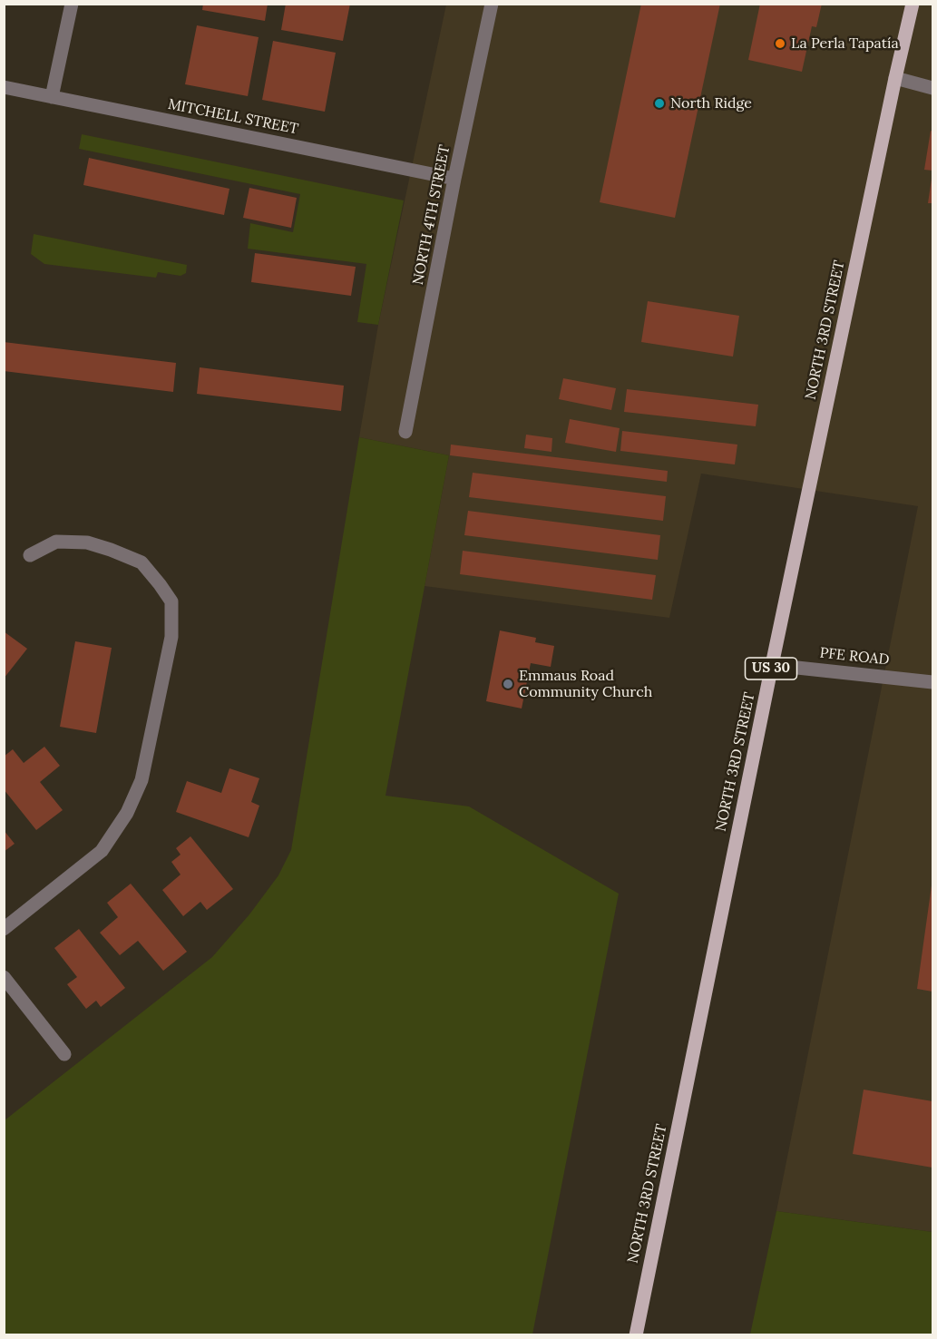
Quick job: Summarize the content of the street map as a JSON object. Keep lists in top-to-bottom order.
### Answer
{
  "streets": {
    "main road": ["NORTH 3RD STREET", "US 30"],
    "street": ["MITCHELL STREET", "NORTH 4TH STREET", "PFE ROAD"]
  },
  "crossings": [
    ["MITCHELL STREET", "NORTH 4TH STREET"],
    ["NORTH 3RD STREET", "PFE ROAD"]
  ],
  "places": ["La Perla Tapatía", "North Ridge", "Emmaus Road Community Church"]
}
